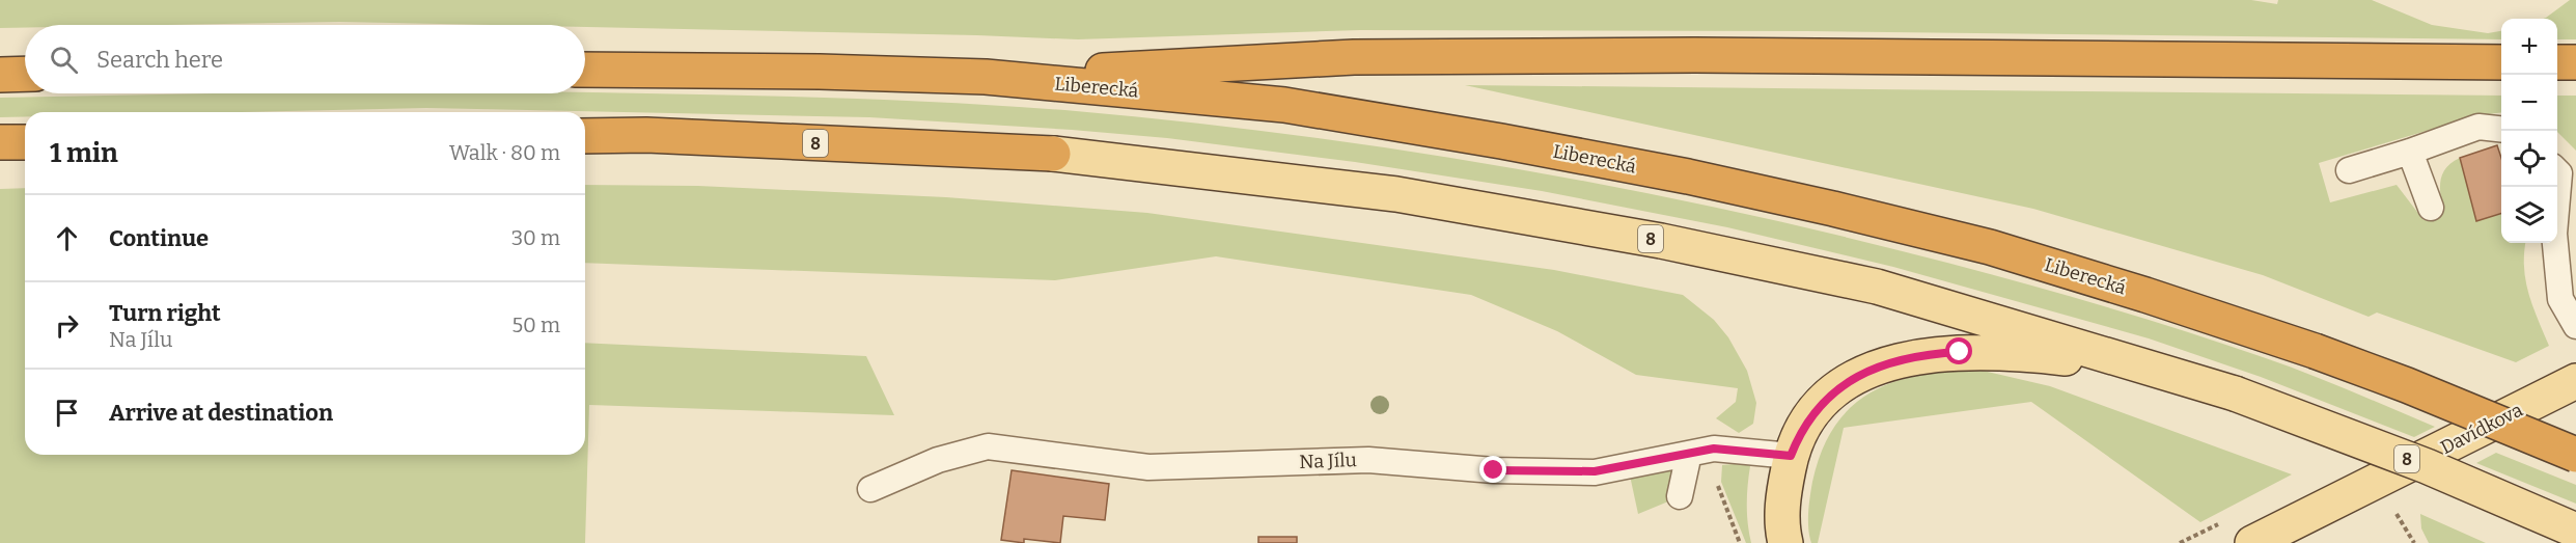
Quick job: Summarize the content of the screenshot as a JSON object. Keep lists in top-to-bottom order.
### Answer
{
  "streets": {
    "highway": ["Liberecká", "8"],
    "main road": ["Davídkova"],
    "lane": ["Na Jílu"]
  },
  "page": {
    "map_buttons": ["+", "−"],
    "search": "Search here",
    "heading": ["1 min", "Walk · 80 m"],
    "list": [
      ["Continue", "30 m"],
      ["Turn right", "Na Jílu", "50 m"],
      "Arrive at destination"
    ]
  }
}
